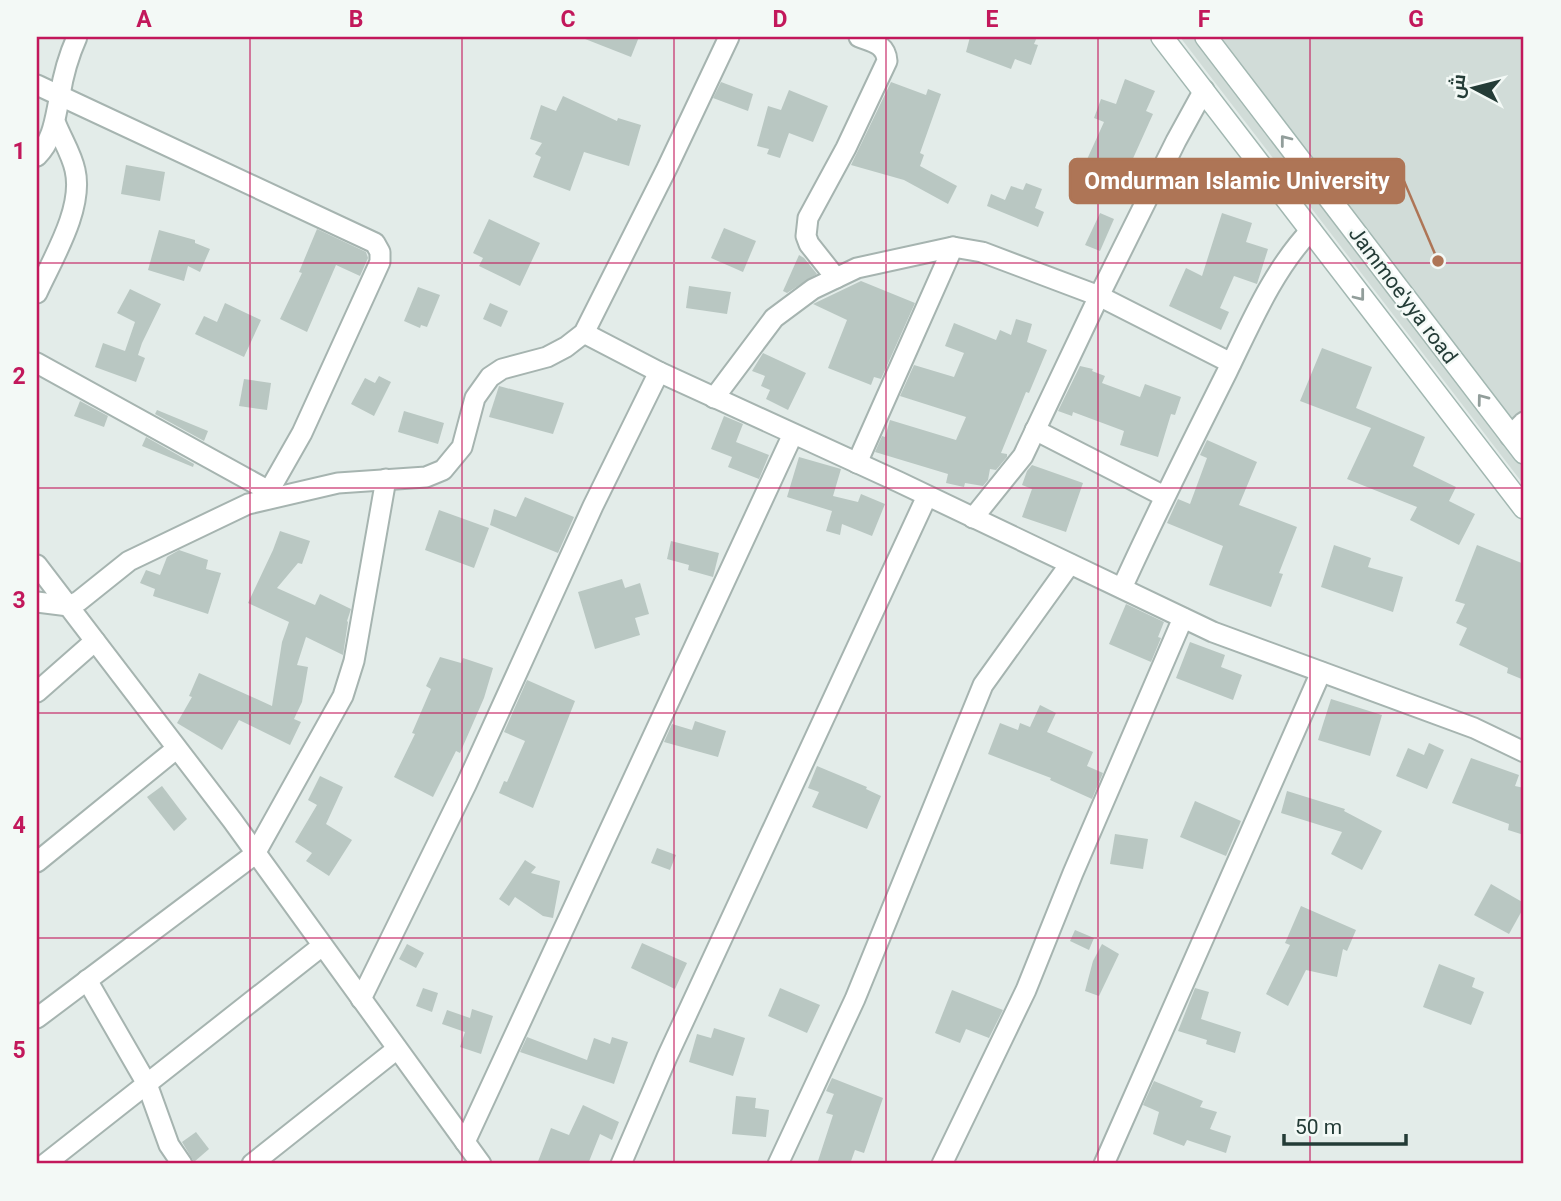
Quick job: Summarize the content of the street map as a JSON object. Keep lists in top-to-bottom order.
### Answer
{
  "streets": {
    "main road": ["Jammoe'yya road"]
  },
  "places": ["Omdurman Islamic University"],
  "scale_bar": "50 m",
  "north": "left",
  "grid": {
    "columns": [
      "A",
      "B",
      "C",
      "D",
      "E",
      "F",
      "G"
    ],
    "rows": [
      "1",
      "2",
      "3",
      "4",
      "5"
    ]
  }
}
